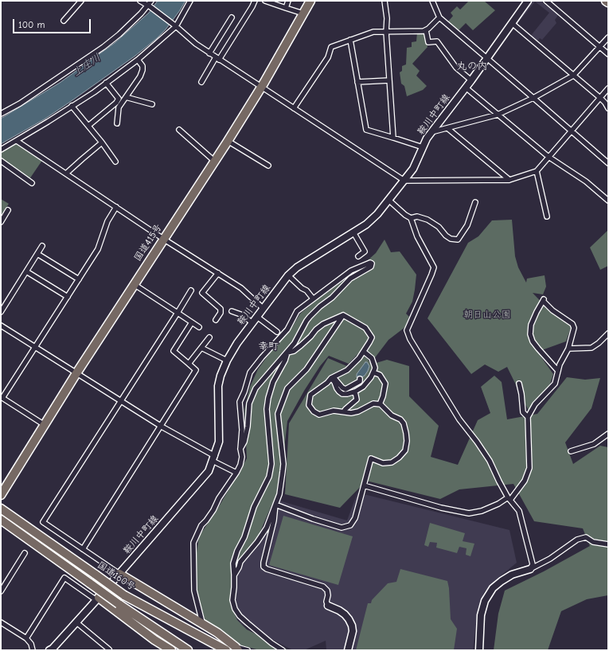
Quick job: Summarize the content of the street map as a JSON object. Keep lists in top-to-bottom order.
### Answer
{
  "streets": {
    "highway": ["国道415号", "国道160号"],
    "main road": ["鞍川中町線"]
  },
  "districts": ["丸の内", "幸町"],
  "water": ["上庄川"],
  "parks": ["朝日山公園"],
  "scale_bar": "100 m"
}
